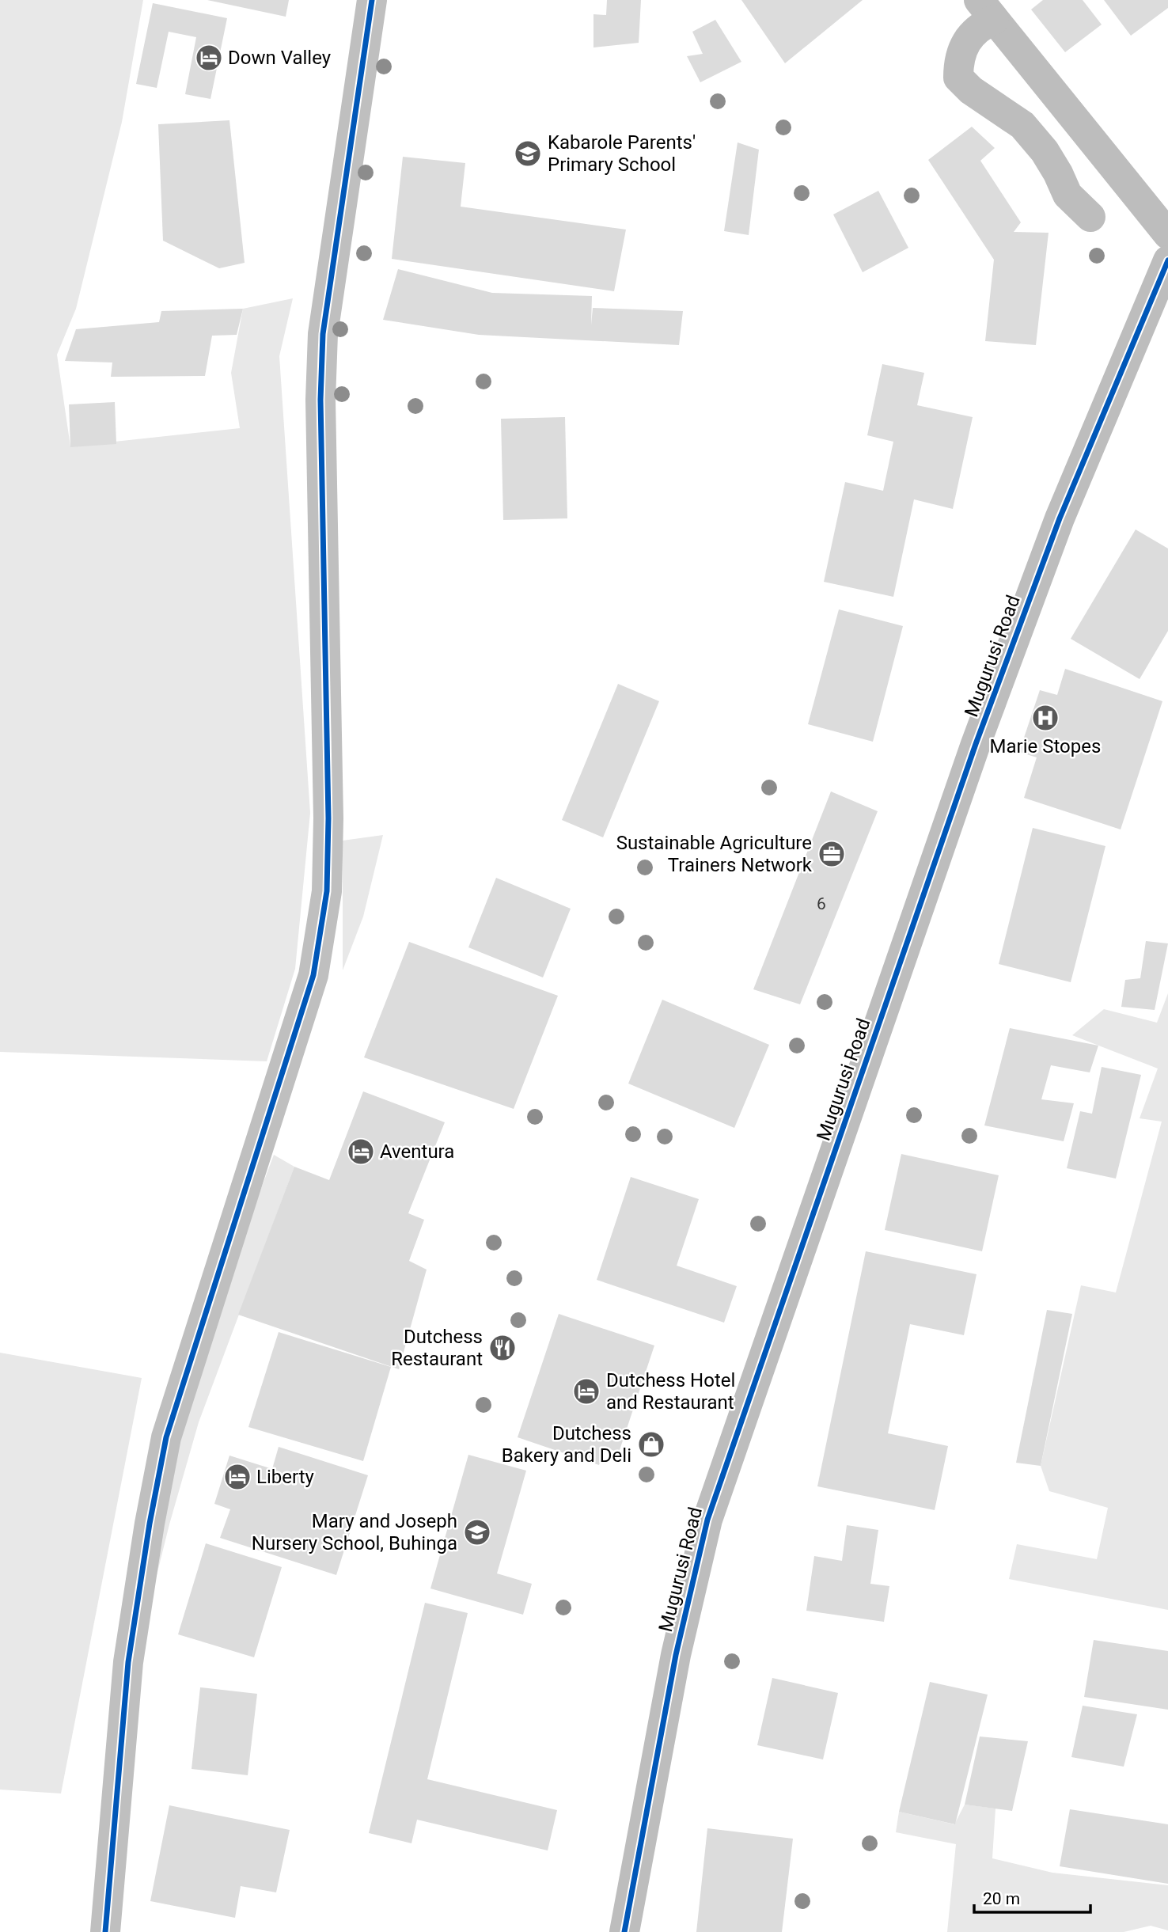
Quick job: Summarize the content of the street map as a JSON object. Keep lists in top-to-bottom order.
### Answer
{
  "streets": {
    "street": ["Mugurusi Road"]
  },
  "places": {
    "hotel": [
      "Down Valley",
      "Aventura",
      "Dutchess Hotel and Restaurant",
      "Liberty"
    ],
    "school or university": ["Kabarole Parents' Primary School", "Mary and Joseph Nursery School, Buhinga"],
    "hospital": ["Marie Stopes"],
    "office": ["Sustainable Agriculture Trainers Network"],
    "restaurant": ["Dutchess Restaurant"],
    "shop": ["Dutchess Bakery and Deli"]
  },
  "house_numbers": ["6"],
  "scale_bar": "20 m"
}
